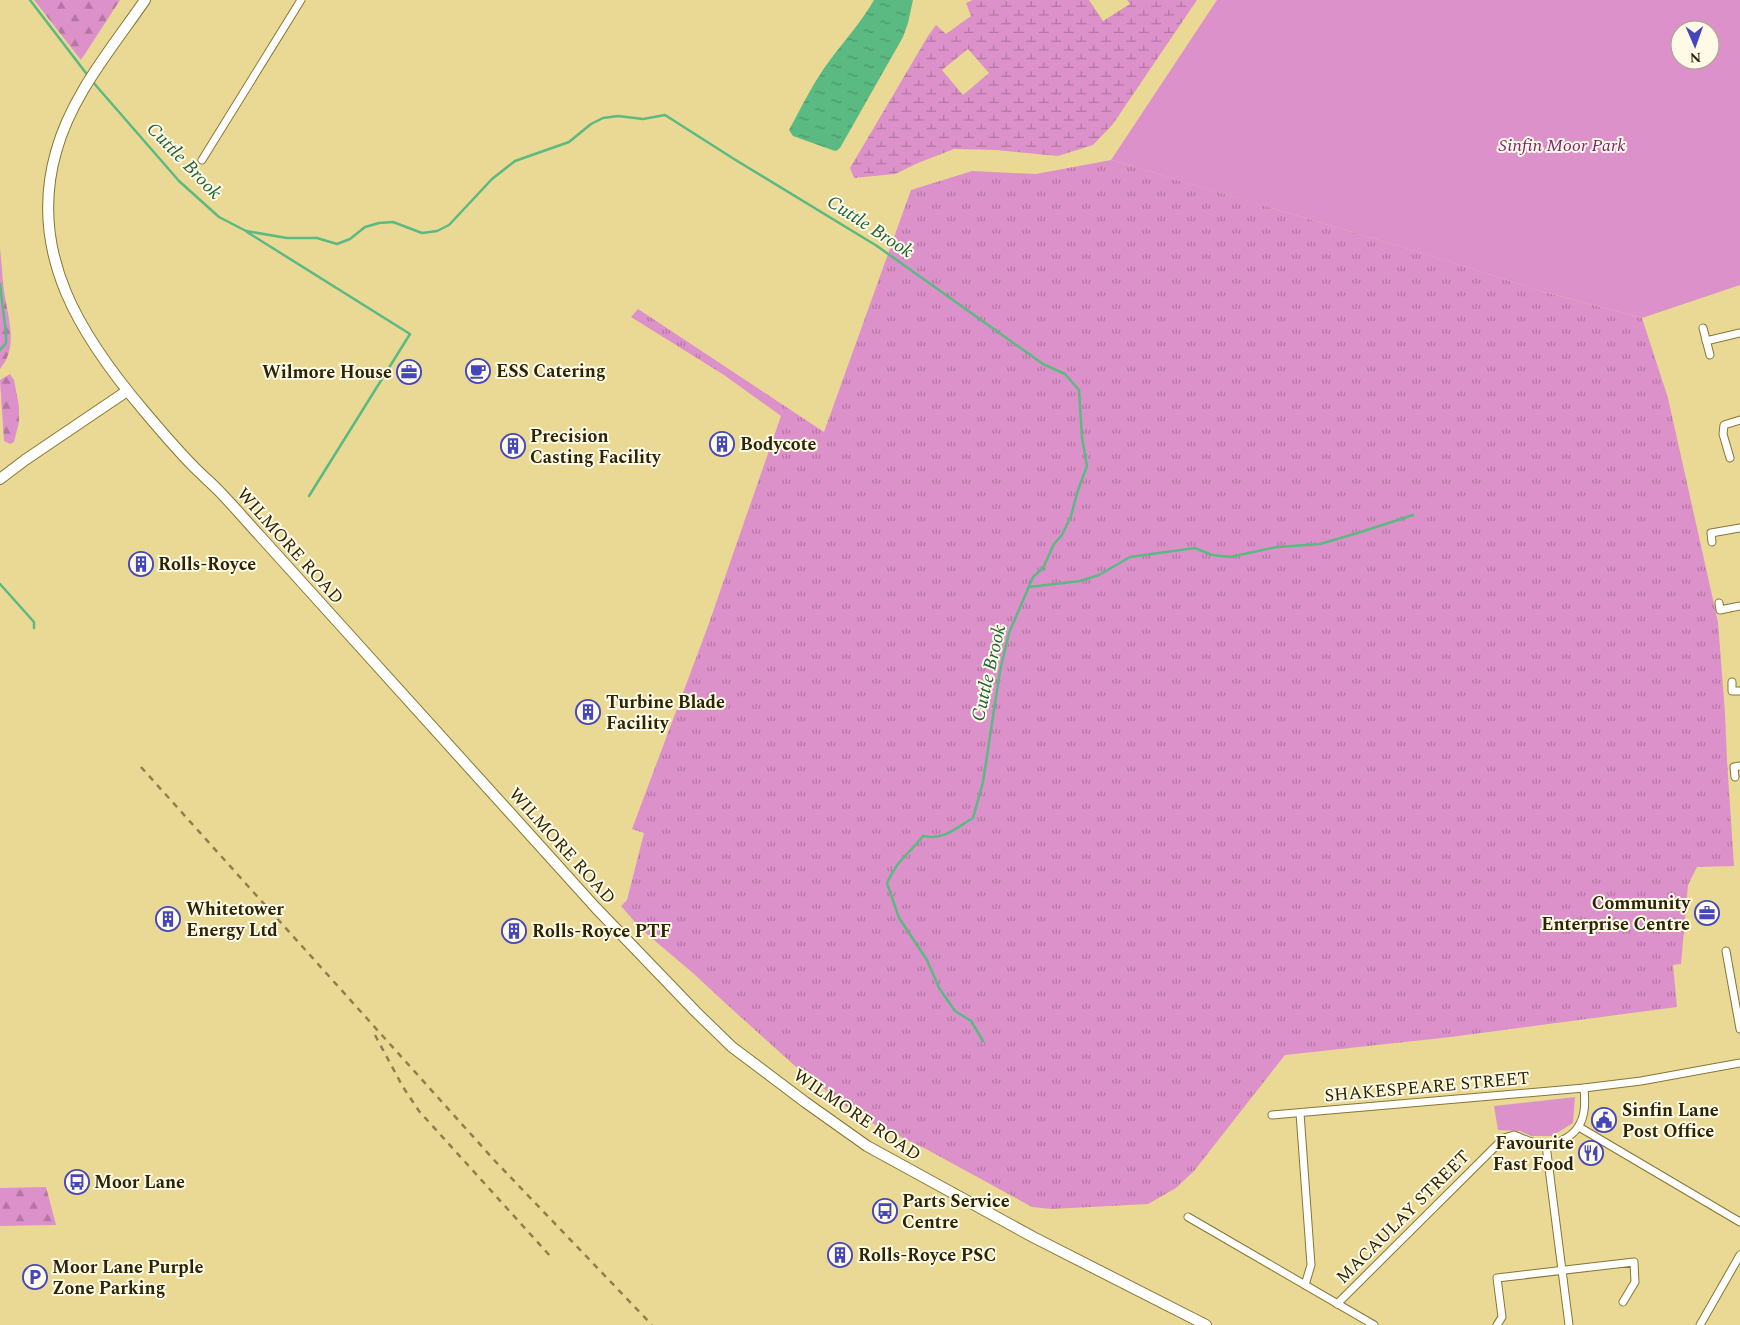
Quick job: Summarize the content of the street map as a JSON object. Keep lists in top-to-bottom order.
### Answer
{
  "streets": {
    "street": ["WILMORE ROAD", "SHAKESPEARE STREET", "MACAULAY STREET"]
  },
  "water": ["Cuttle Brook"],
  "parks": ["Sinfin Moor Park"],
  "places": {
    "cafe": ["ESS Catering"],
    "office": ["Wilmore House", "Community Enterprise Centre"],
    "building": [
      "Bodycote",
      "Precision Casting Facility",
      "Rolls-Royce",
      "Turbine Blade Facility",
      "Whitetower Energy Ltd",
      "Rolls-Royce PTF",
      "Rolls-Royce PSC"
    ],
    "public building": ["Sinfin Lane Post Office"],
    "restaurant": ["Favourite Fast Food"],
    "bus stop": ["Moor Lane", "Parts Service Centre"],
    "parking": ["Moor Lane Purple Zone Parking"]
  },
  "north": "bottom"
}
